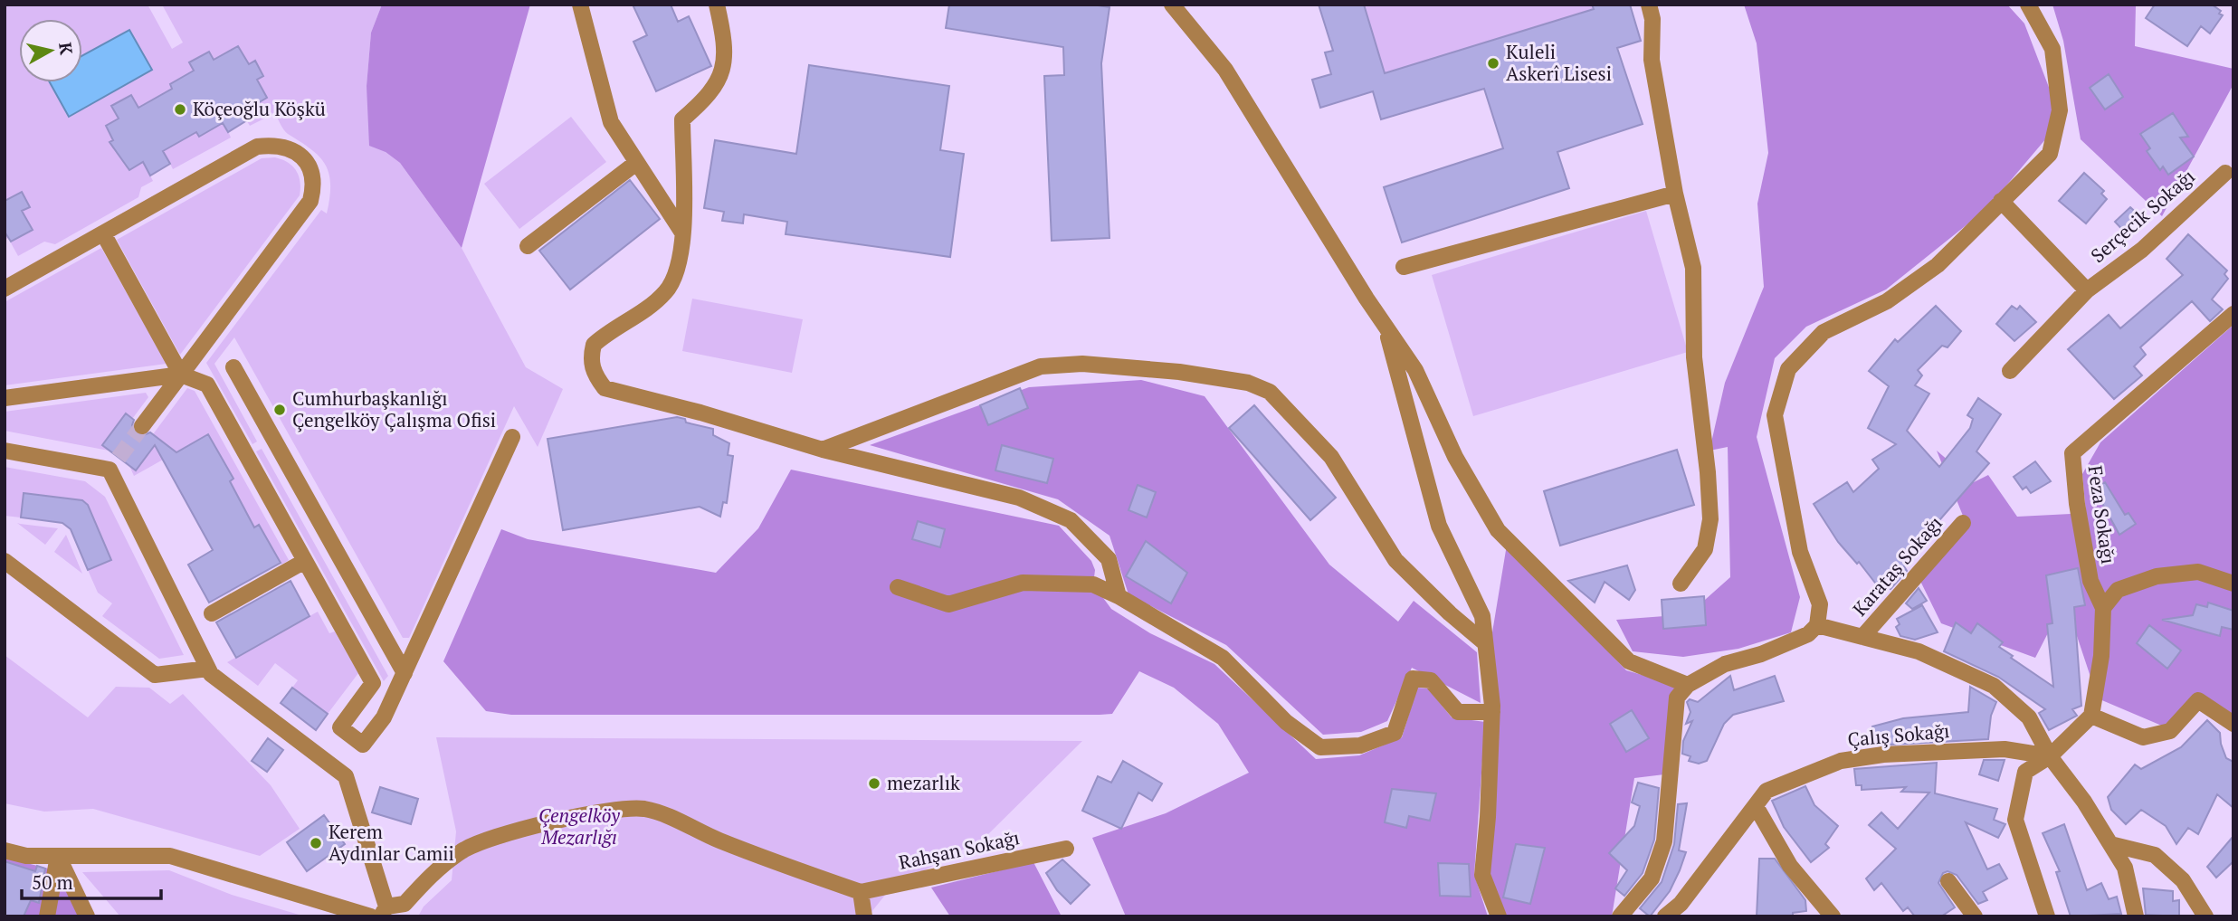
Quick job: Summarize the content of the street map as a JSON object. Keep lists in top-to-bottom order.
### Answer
{
  "streets": {
    "street": [
      "Serçecik Sokağı",
      "Feza Sokağı",
      "Karataş Sokağı",
      "Çalış Sokağı",
      "Rahşan Sokağı"
    ]
  },
  "parks": ["Çengelköy Mezarlığı"],
  "places": [
    "Kuleli Askerî Lisesi",
    "Köçeoğlu Köşkü",
    "Cumhurbaşkanlığı Çengelköy Çalışma Ofisi",
    "mezarlık",
    "Kerem Aydınlar Camii"
  ],
  "scale_bar": "50 m",
  "north": "right"
}
